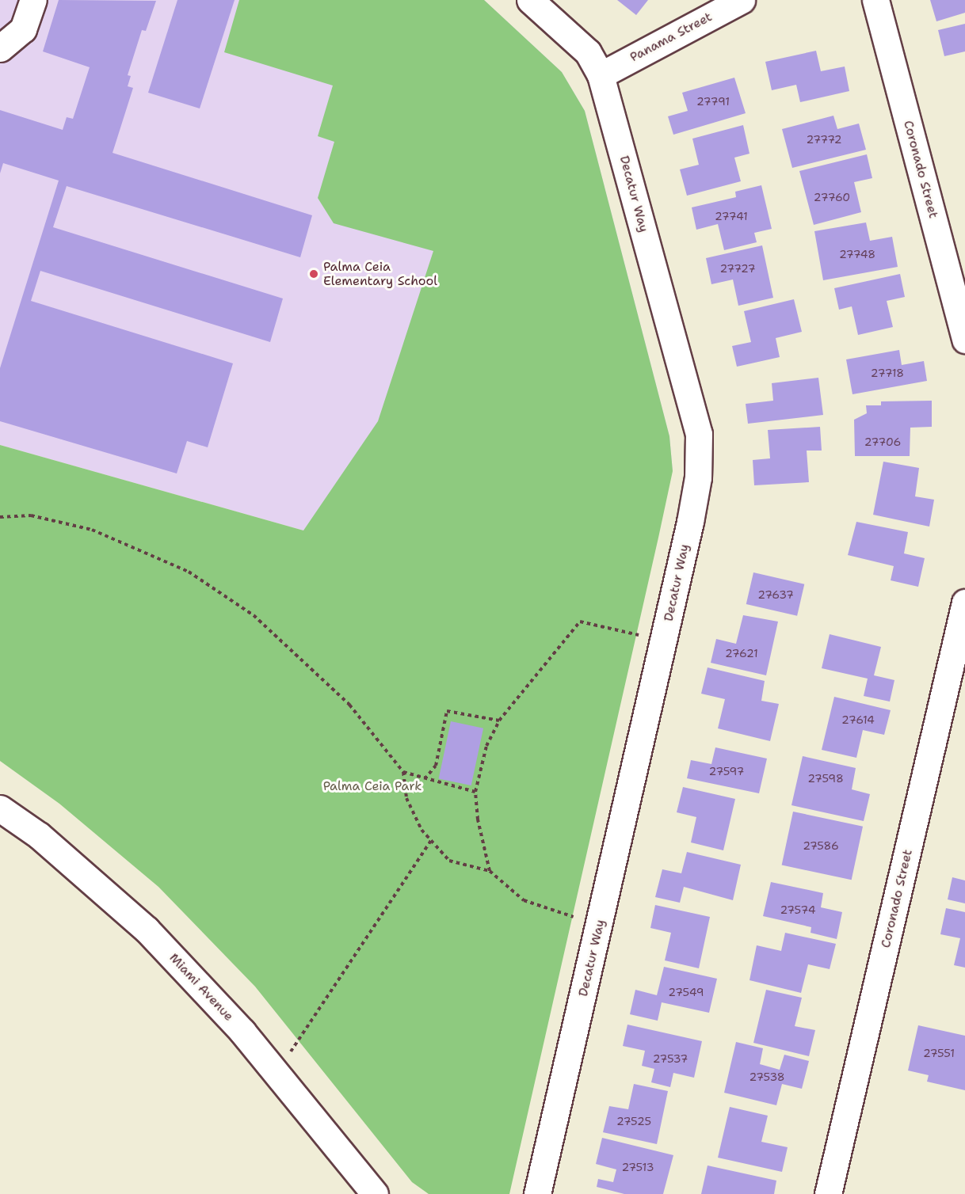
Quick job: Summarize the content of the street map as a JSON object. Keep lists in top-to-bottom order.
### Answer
{
  "streets": {
    "street": [
      "Panama Street",
      "Coronado Street",
      "Decatur Way",
      "Miami Avenue"
    ]
  },
  "crossings": [
    ["Panama Street", "Decatur Way"]
  ],
  "parks": ["Palma Ceia Park"],
  "places": ["Palma Ceia Elementary School"],
  "house_numbers": [
    "27791",
    "27772",
    "27760",
    "27741",
    "27748",
    "27727",
    "27718",
    "27706",
    "27637",
    "27621",
    "27614",
    "27597",
    "27598",
    "27586",
    "27574",
    "27549",
    "27551",
    "27537",
    "27538",
    "27525",
    "27513"
  ]
}
